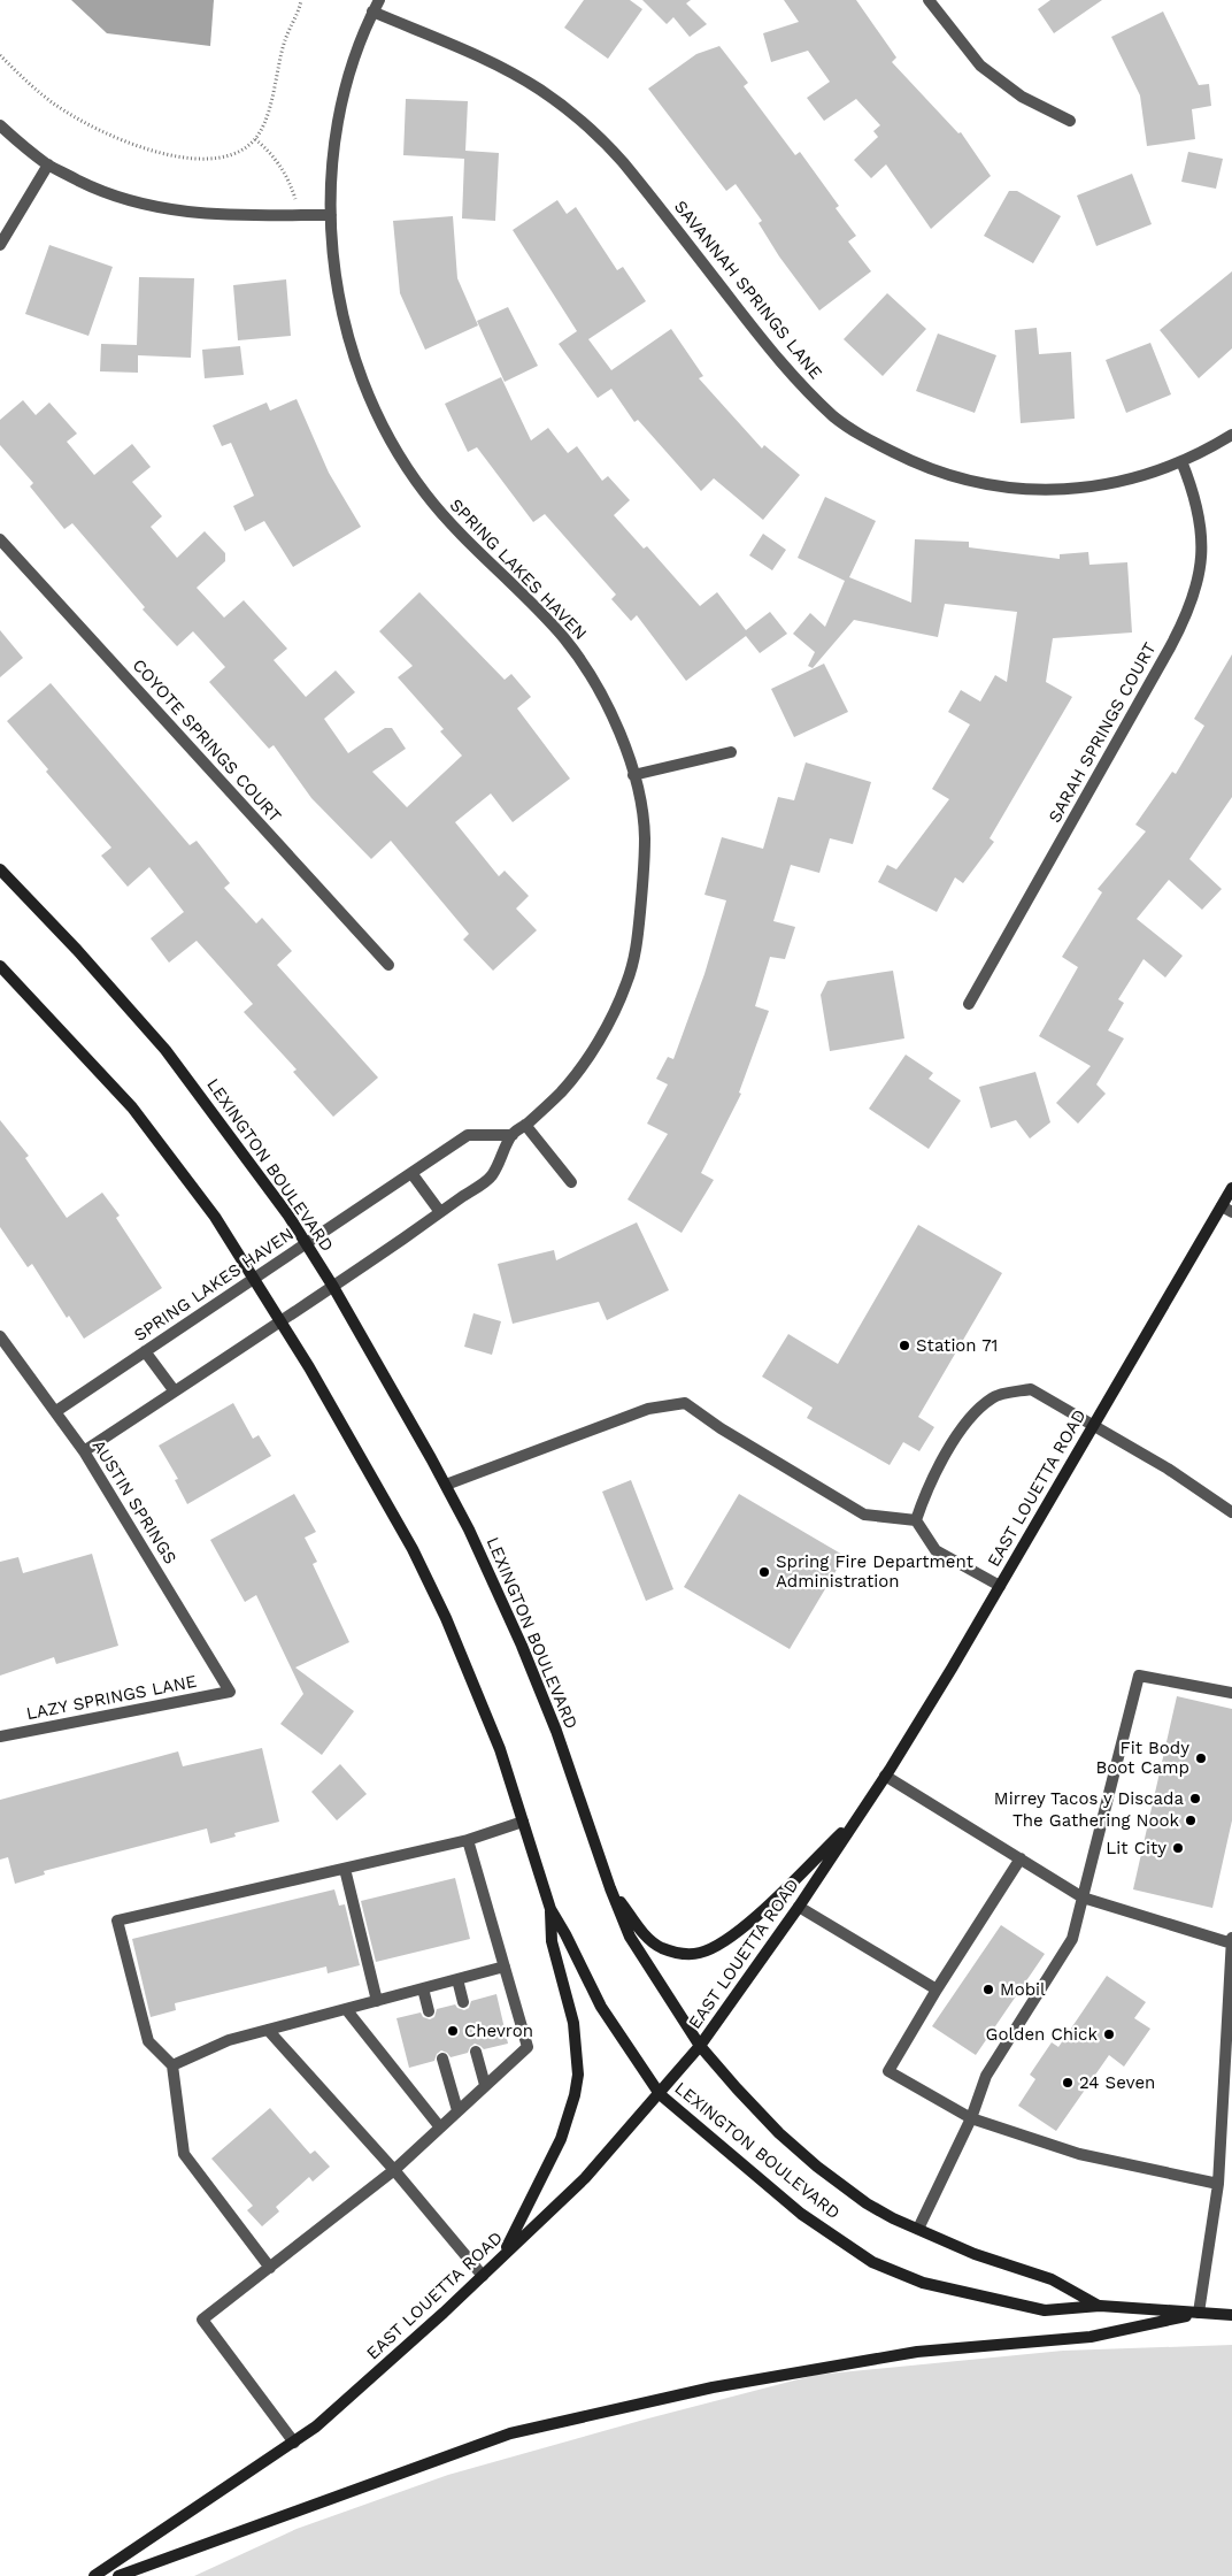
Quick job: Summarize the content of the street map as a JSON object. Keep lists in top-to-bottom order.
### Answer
{
  "streets": {
    "main road": ["LEXINGTON BOULEVARD", "EAST LOUETTA ROAD"],
    "street": [
      "SAVANNAH SPRINGS LANE",
      "SPRING LAKES HAVEN",
      "SARAH SPRINGS COURT",
      "COYOTE SPRINGS COURT",
      "AUSTIN SPRINGS",
      "LAZY SPRINGS LANE"
    ]
  },
  "crossings": [
    ["SAVANNAH SPRINGS LANE", "SPRING LAKES HAVEN"],
    ["SAVANNAH SPRINGS LANE", "SARAH SPRINGS COURT"],
    ["SPRING LAKES HAVEN", "LEXINGTON BOULEVARD"],
    ["SPRING LAKES HAVEN", "AUSTIN SPRINGS"],
    ["LEXINGTON BOULEVARD", "EAST LOUETTA ROAD"],
    ["AUSTIN SPRINGS", "LAZY SPRINGS LANE"]
  ],
  "places": [
    "Station 71",
    "Spring Fire Department Administration",
    "Fit Body Boot Camp",
    "Mirrey Tacos y Discada",
    "The Gathering Nook",
    "Lit City",
    "Mobil",
    "Chevron",
    "Golden Chick",
    "24 Seven"
  ]
}
